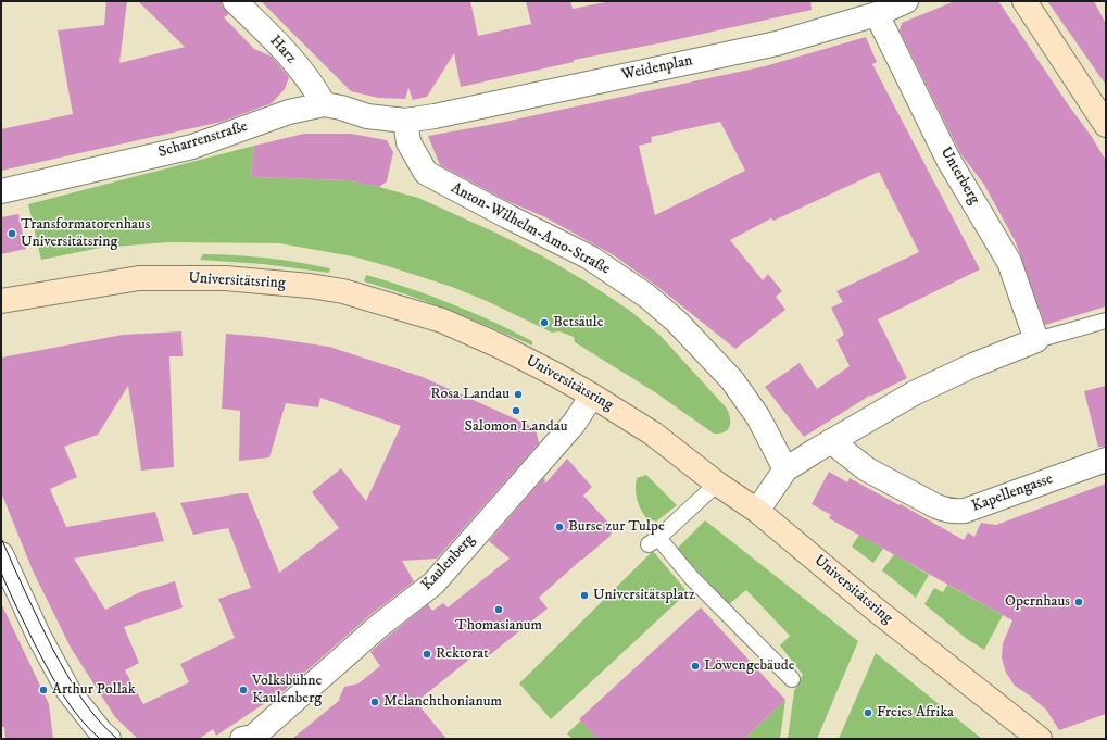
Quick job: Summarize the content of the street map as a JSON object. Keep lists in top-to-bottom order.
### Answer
{
  "streets": {
    "street": [
      "Harz",
      "Weidenplan",
      "Scharrenstraße",
      "Unterberg",
      "Anton-Wilhelm-Amo-Straße",
      "Universitätsring",
      "Kapellengasse",
      "Kaulenberg"
    ]
  },
  "crossings": [
    ["Harz", "Scharrenstraße"],
    ["Weidenplan", "Scharrenstraße"],
    ["Weidenplan", "Unterberg"],
    ["Weidenplan", "Anton-Wilhelm-Amo-Straße"],
    ["Scharrenstraße", "Anton-Wilhelm-Amo-Straße"],
    ["Universitätsring", "Kaulenberg"]
  ],
  "places": [
    "Transformatorenhaus Universitätsring",
    "Betsäule",
    "Rosa Landau",
    "Salomon Landau",
    "Burse zur Tulpe",
    "Universitätsplatz",
    "Opernhaus",
    "Thomasianum",
    "Rektorat",
    "Löwengebäude",
    "Arthur Pollak",
    "Volksbühne Kaulenberg",
    "Melanchthonianum",
    "Freies Afrika"
  ]
}
